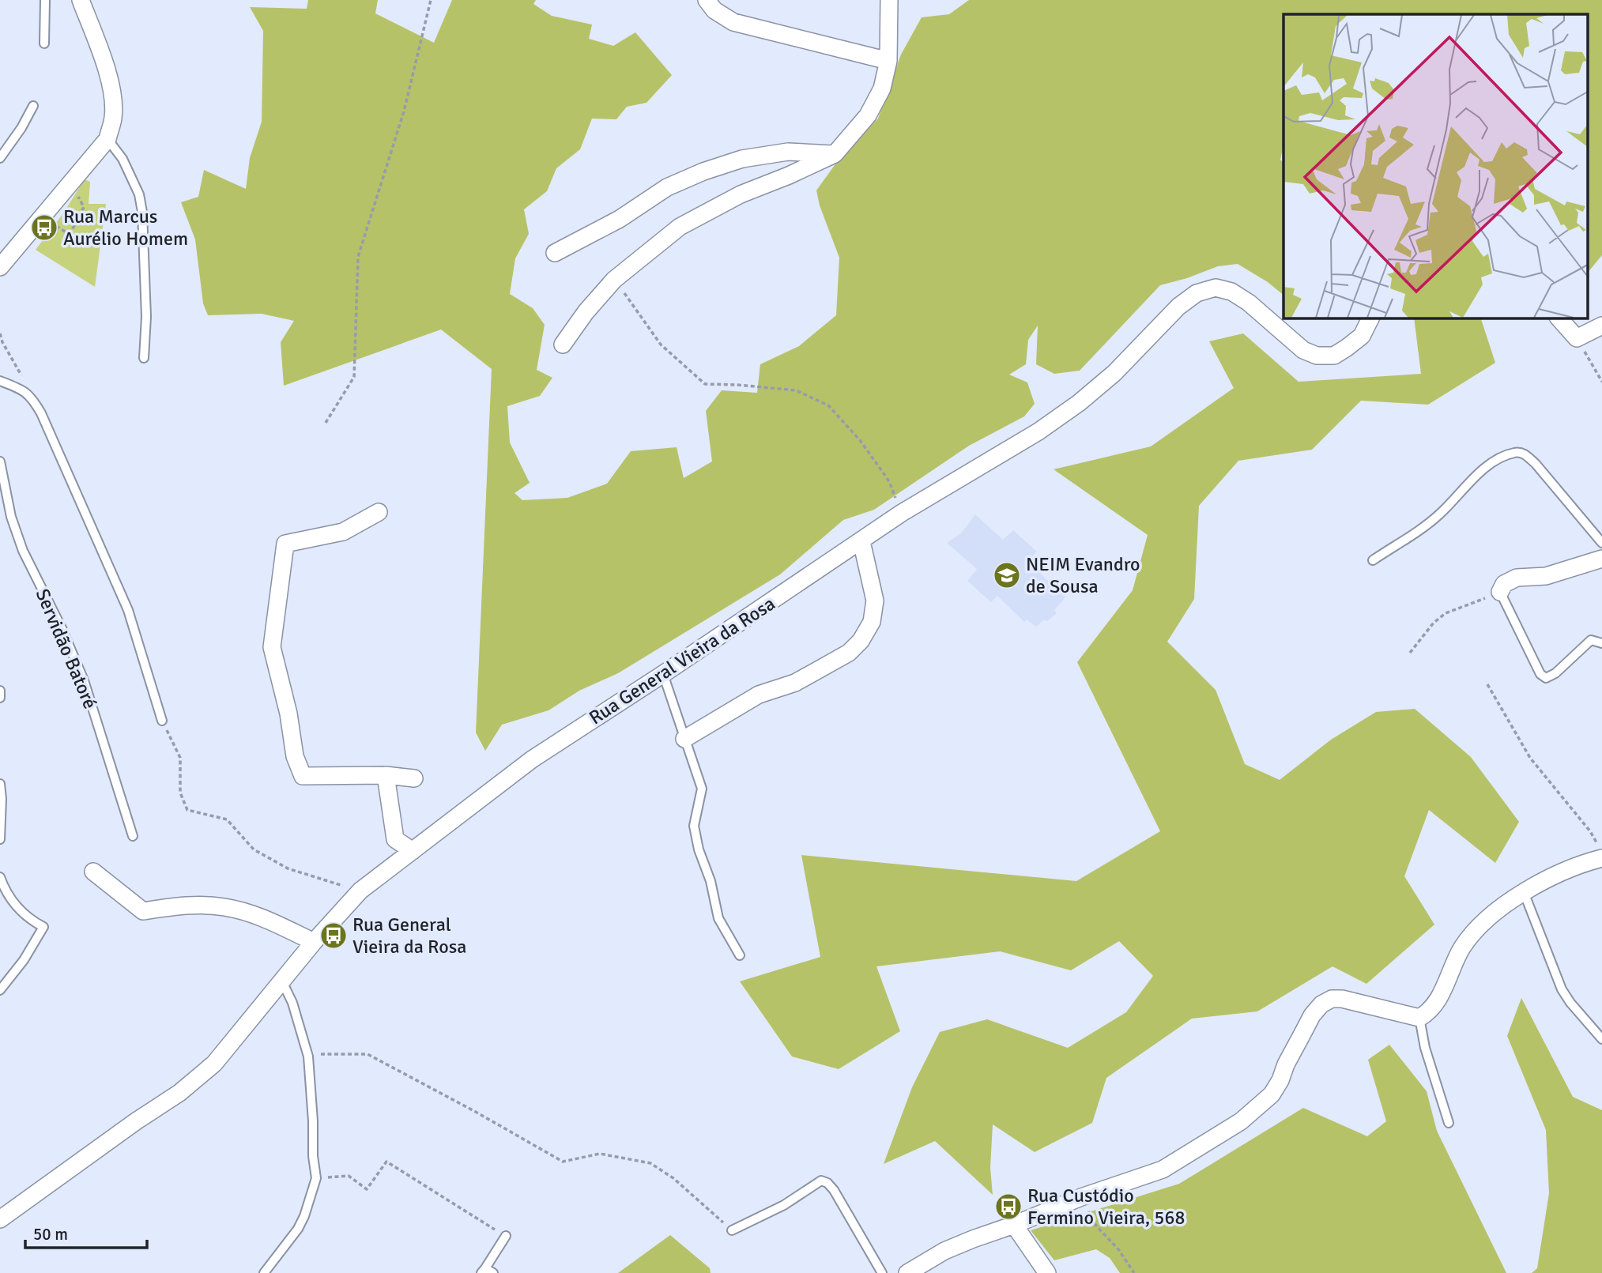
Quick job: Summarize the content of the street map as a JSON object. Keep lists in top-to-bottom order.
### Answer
{
  "streets": {
    "street": ["Rua General Vieira da Rosa"],
    "lane": ["Servidão Batoré"]
  },
  "places": {
    "bus stop": ["Rua Marcus Aurélio Homem", "Rua General Vieira da Rosa", "Rua Custódio Fermino Vieira, 568"],
    "school or university": ["NEIM Evandro de Sousa"]
  },
  "scale_bar": "50 m"
}
